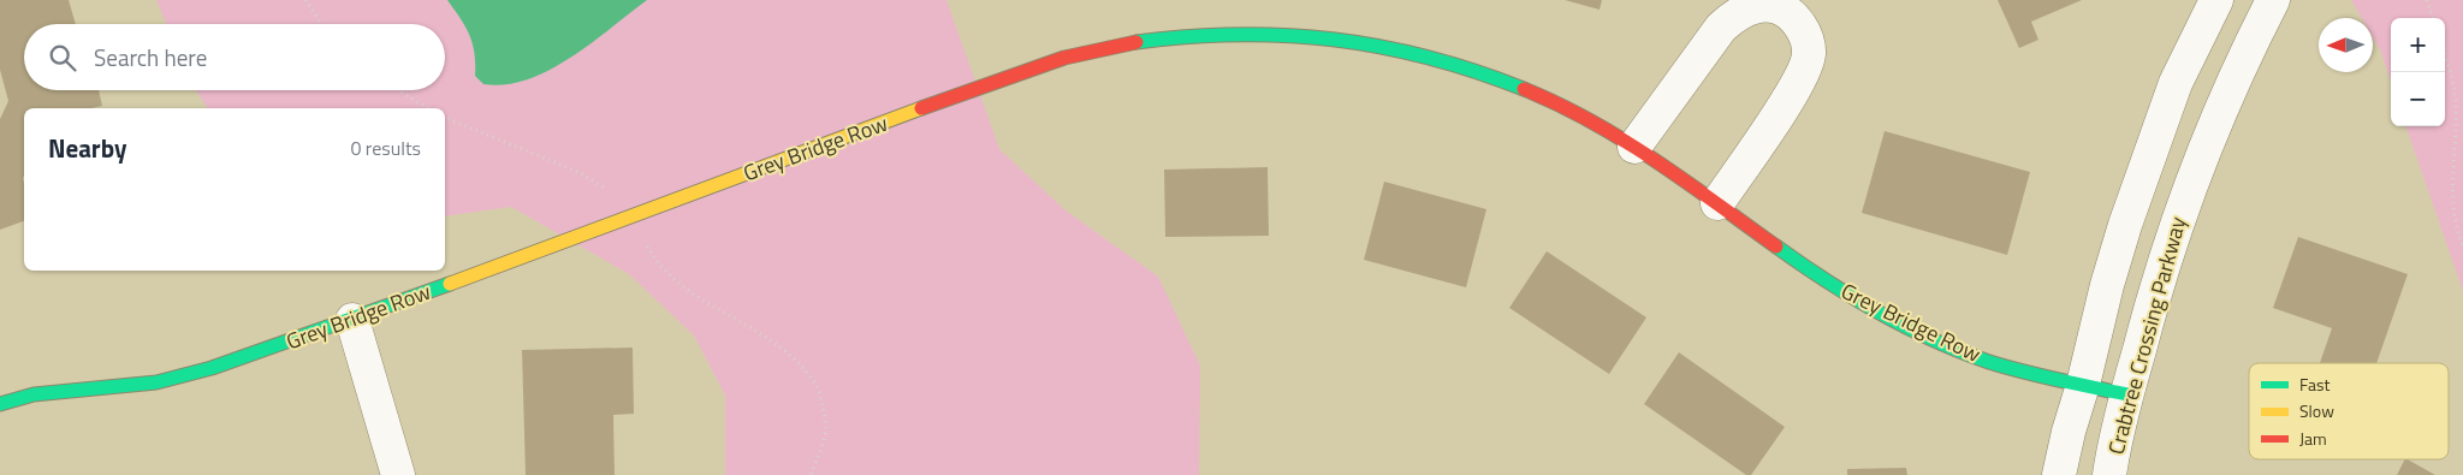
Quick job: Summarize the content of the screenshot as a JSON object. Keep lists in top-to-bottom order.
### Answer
{
  "streets": {
    "street": ["Grey Bridge Row", "Crabtree Crossing Parkway"]
  },
  "crossings": [
    ["Grey Bridge Row", "Crabtree Crossing Parkway"]
  ],
  "legend": ["Fast", "Slow", "Jam"],
  "north": "left",
  "page": {
    "map_buttons": ["+", "−"],
    "search": "Search here",
    "heading": ["Nearby", "0 results"]
  }
}
